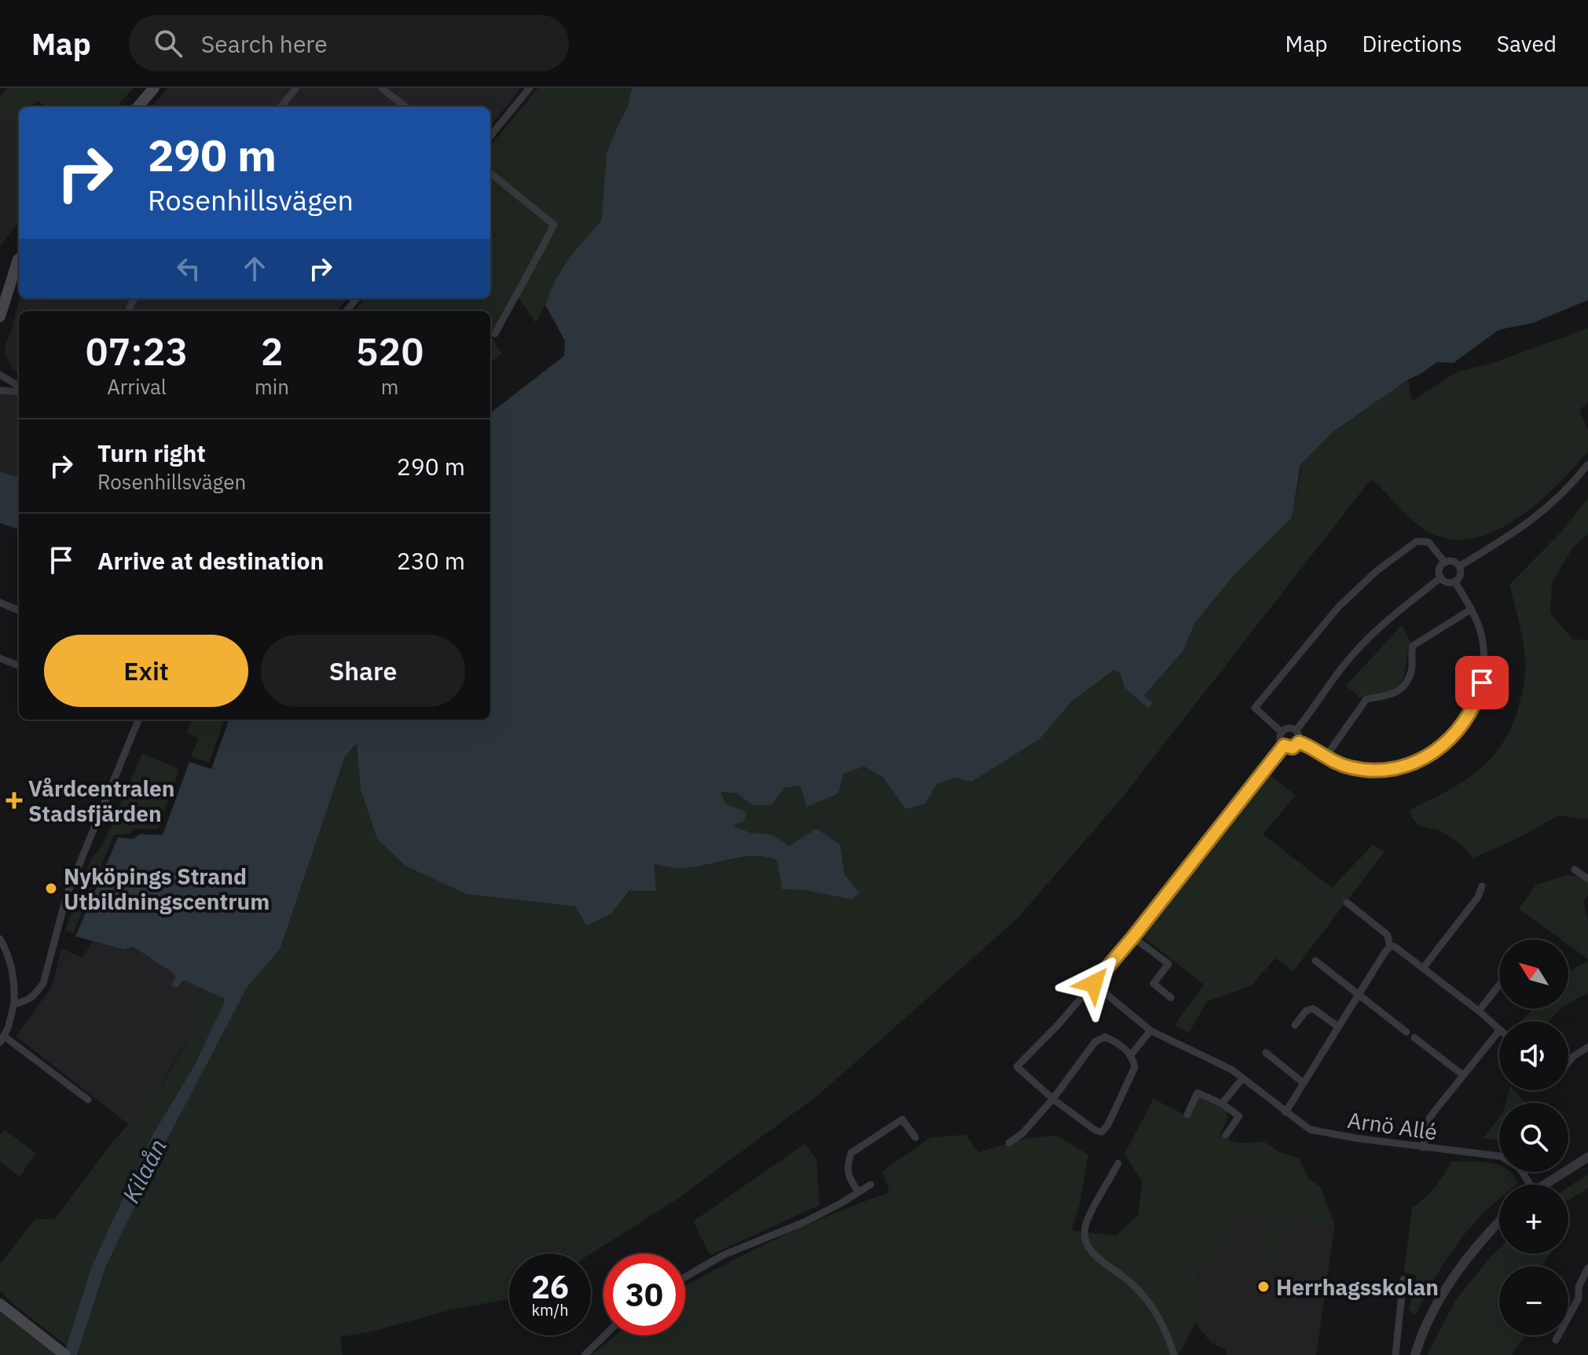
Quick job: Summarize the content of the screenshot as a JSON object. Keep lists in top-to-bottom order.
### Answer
{
  "streets": {
    "street": ["Arnö Allé"]
  },
  "water": ["Kilaån"],
  "places": {
    "health": ["Vårdcentralen Stadsfjärden"],
    "other": ["Nyköpings Strand Utbildningscentrum", "Herrhagsskolan"]
  },
  "north": "top left",
  "page": {
    "header": "Map",
    "search": "Search here",
    "nav": ["Map", "Directions", "Saved"],
    "turn": ["290 m", "Rosenhillsvägen"],
    "eta": [
      "07:23",
      "Arrival",
      "2",
      "min",
      "520",
      "m"
    ],
    "list": [
      {
        "name": "Turn right",
        "note": "Rosenhillsvägen",
        "value": "290 m"
      },
      {
        "name": "Arrive at destination",
        "value": "230 m"
      }
    ],
    "buttons": ["Exit", "Share"],
    "map_buttons": ["+", "−"],
    "speed": "26 km/h",
    "limit": "30"
  }
}
